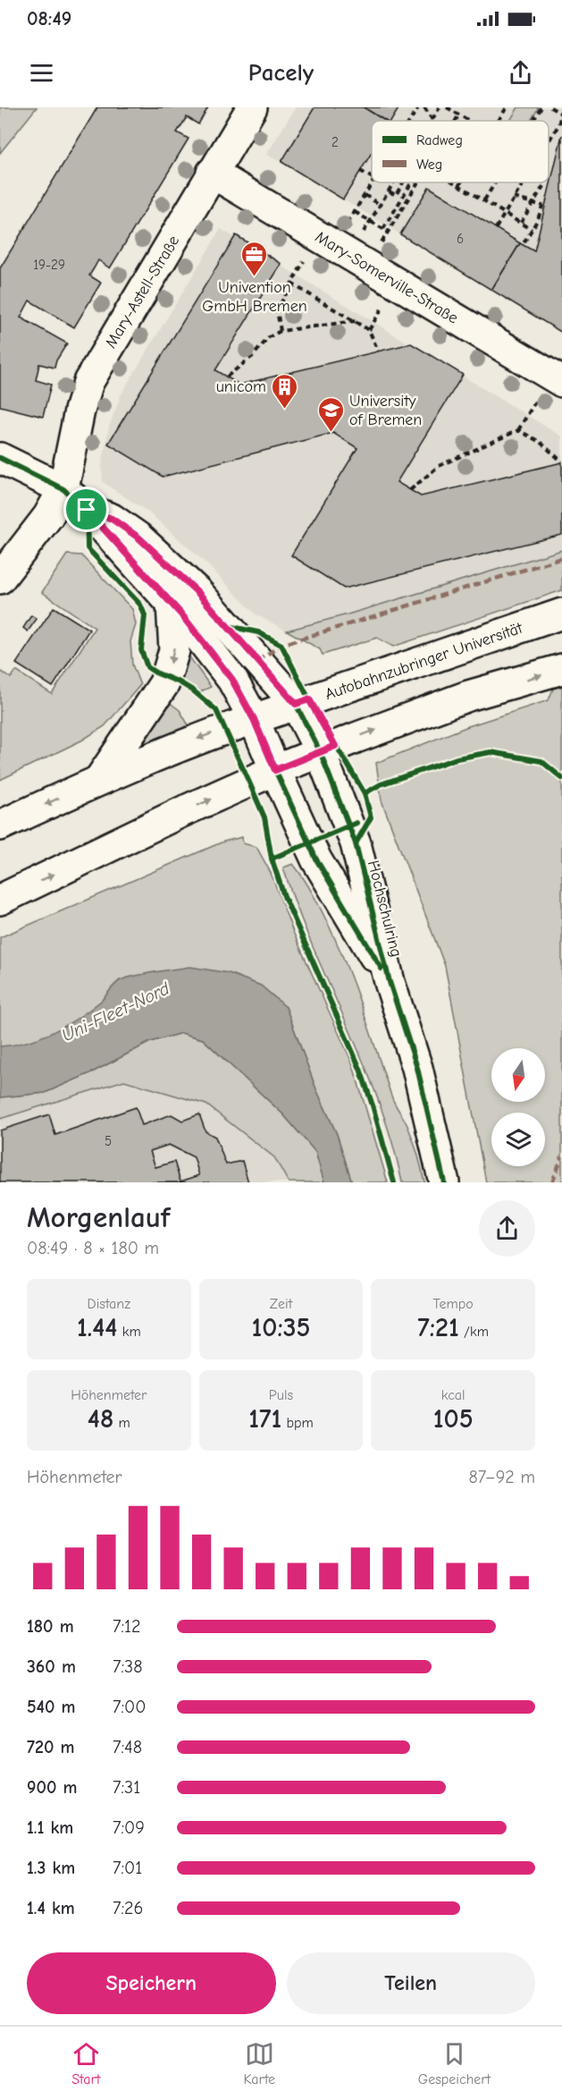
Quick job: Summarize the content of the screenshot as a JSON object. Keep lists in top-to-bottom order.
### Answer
{
  "streets": {
    "main road": [
      "Mary-Somerville-Straße",
      "Mary-Astell-Straße",
      "Autobahnzubringer Universität",
      "Hochschulring"
    ]
  },
  "crossings": [
    ["Mary-Somerville-Straße", "Mary-Astell-Straße"],
    ["Mary-Astell-Straße", "Hochschulring"],
    ["Autobahnzubringer Universität", "Hochschulring"]
  ],
  "water": ["Uni-Fleet-Nord"],
  "places": {
    "office": ["Univention GmbH Bremen"],
    "building": ["unicom"],
    "school or university": ["University of Bremen"]
  },
  "house_numbers": [
    "2",
    "6",
    "19-29",
    "5"
  ],
  "legend": ["Radweg", "Weg"],
  "north": "bottom",
  "page": {
    "status": "08:49",
    "header": "Pacely",
    "heading": ["Morgenlauf", "08:49 · 8 × 180 m"],
    "stats": [
      ["Distanz", "1.44 km"],
      ["Zeit", "10:35"],
      ["Tempo", "7:21 /km"],
      ["Höhenmeter", "48 m"],
      ["Puls", "171 bpm"],
      ["kcal", "105"]
    ],
    "chart": ["Höhenmeter", "87–92 m"],
    "list": [
      {
        "name": "180 m",
        "note": "7:12"
      },
      {
        "name": "360 m",
        "note": "7:38"
      },
      {
        "name": "540 m",
        "note": "7:00"
      },
      {
        "name": "720 m",
        "note": "7:48"
      },
      {
        "name": "900 m",
        "note": "7:31"
      },
      {
        "name": "1.1 km",
        "note": "7:09"
      },
      {
        "name": "1.3 km",
        "note": "7:01"
      },
      {
        "name": "1.4 km",
        "note": "7:26"
      }
    ],
    "buttons": ["Speichern", "Teilen"],
    "tabs": ["Start", "Karte", "Gespeichert"]
  }
}
